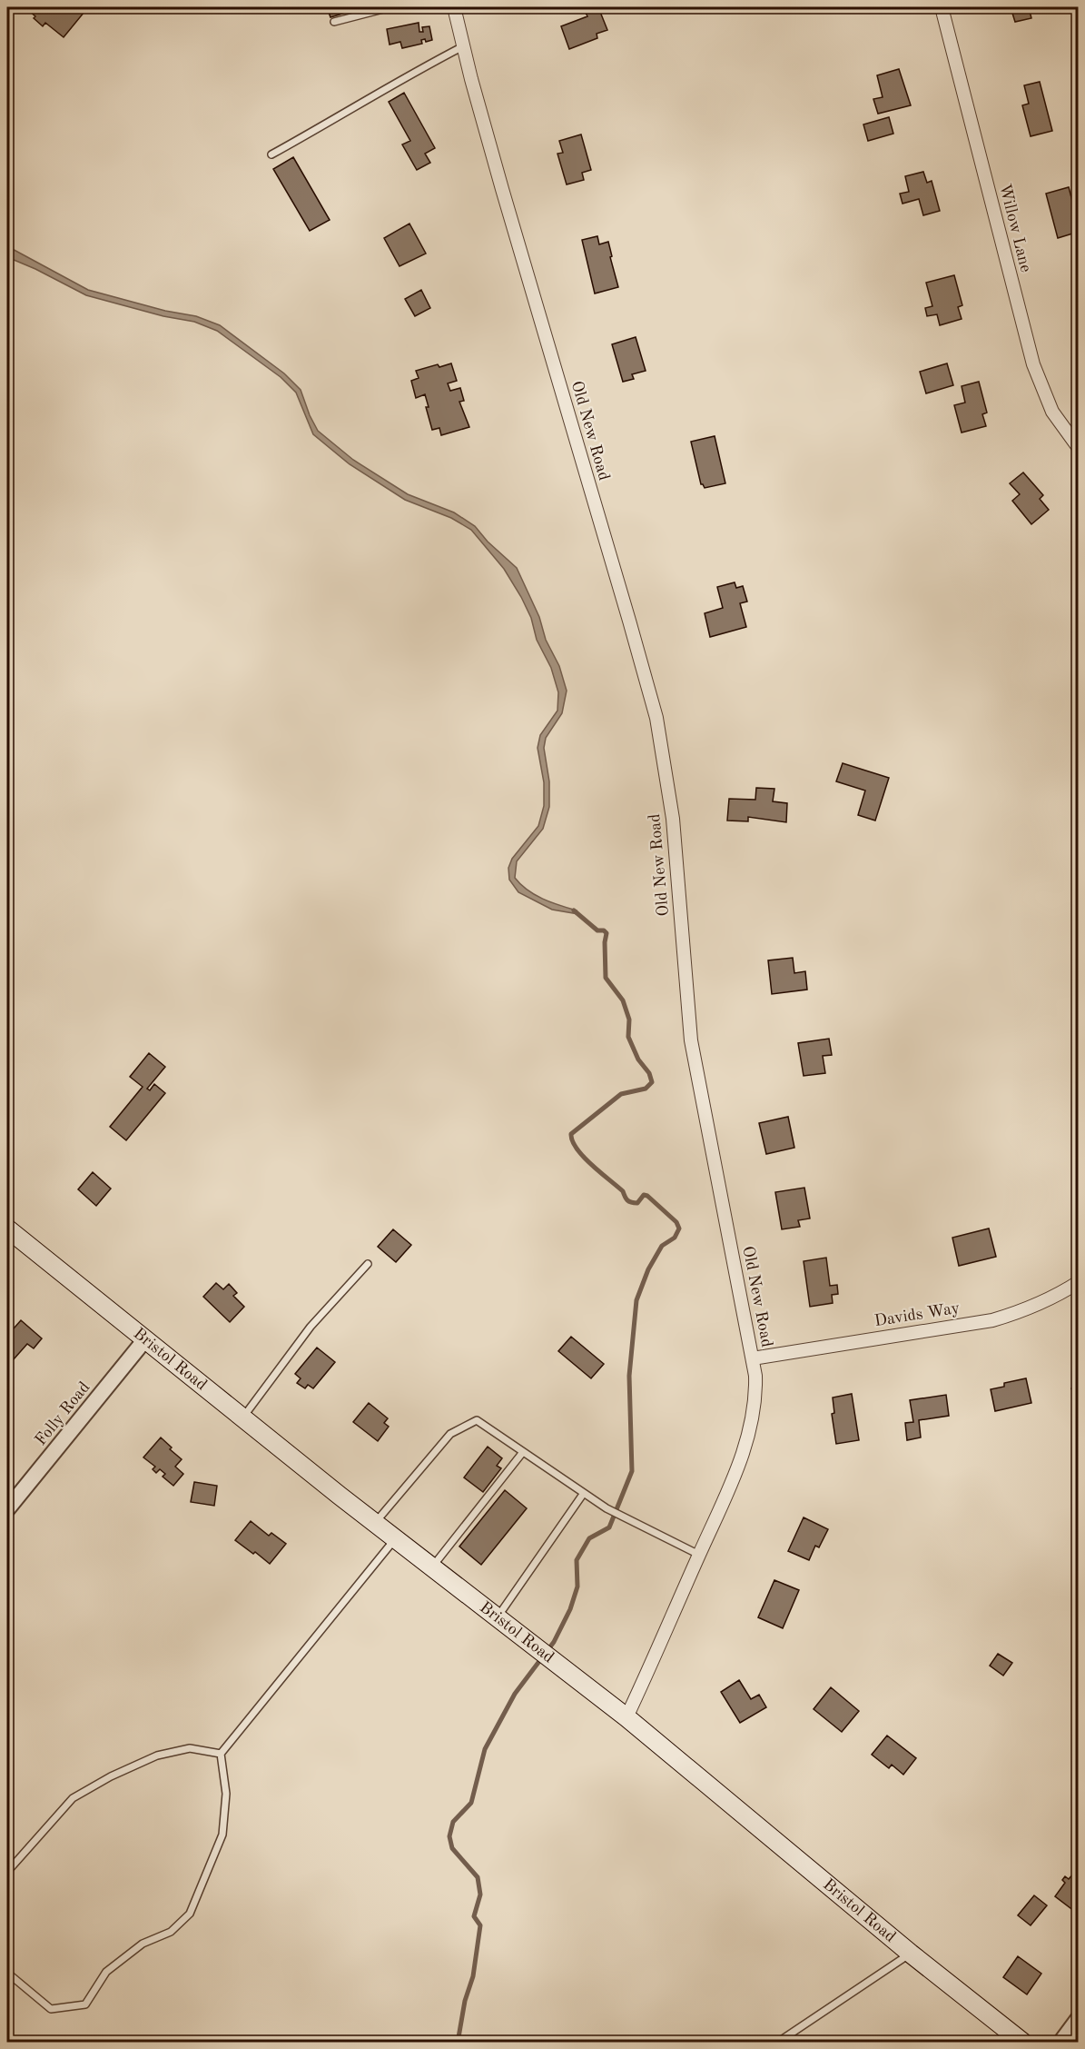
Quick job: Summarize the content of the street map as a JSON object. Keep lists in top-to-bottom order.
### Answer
{
  "streets": {
    "main road": ["Bristol Road"],
    "street": [
      "Willow Lane",
      "Old New Road",
      "Davids Way",
      "Folly Road"
    ]
  },
  "crossings": [
    ["Old New Road", "Davids Way"],
    ["Old New Road", "Bristol Road"],
    ["Bristol Road", "Folly Road"]
  ]
}
